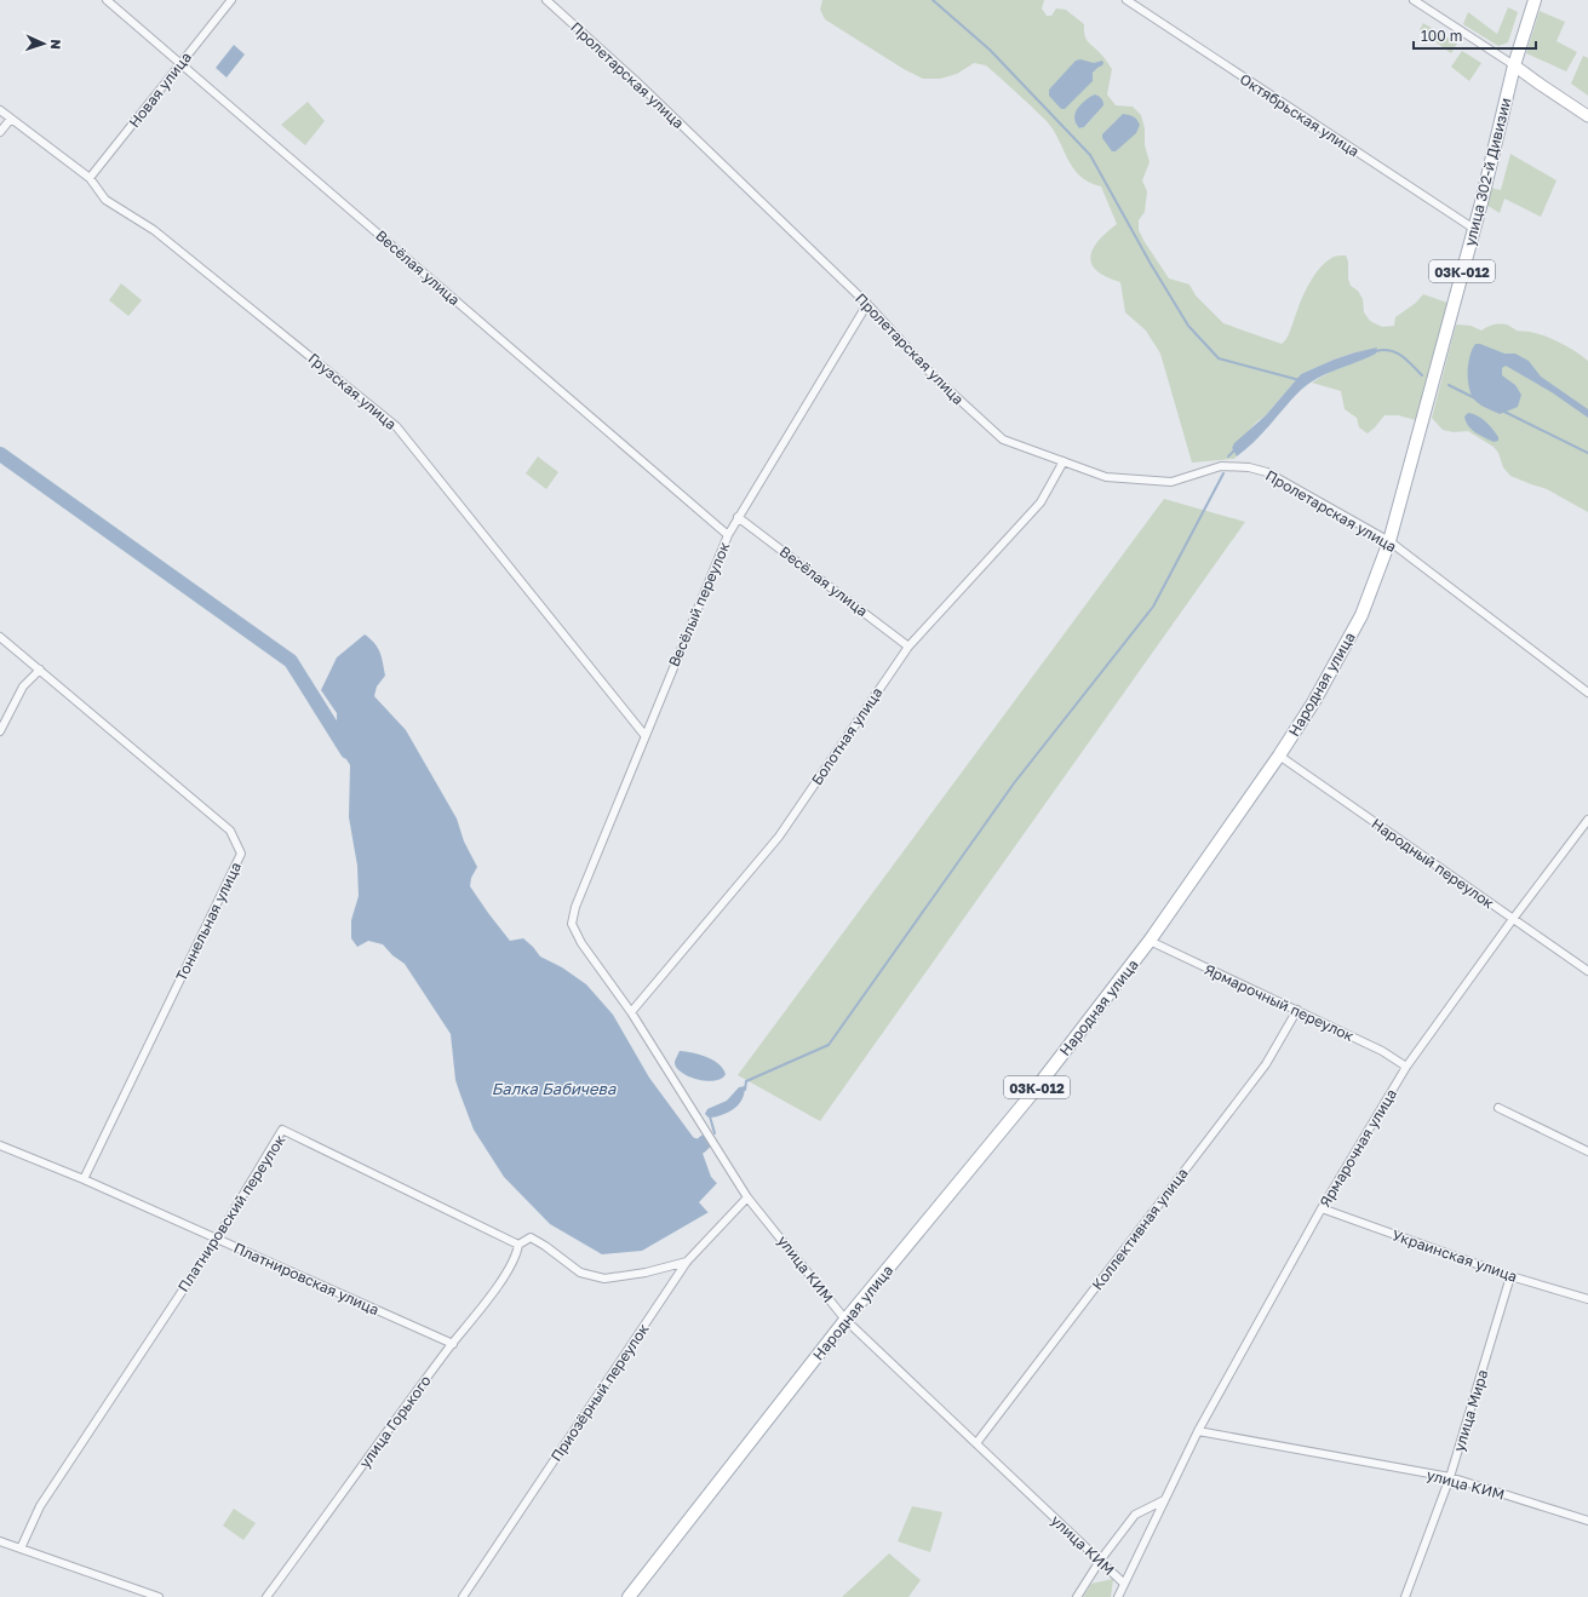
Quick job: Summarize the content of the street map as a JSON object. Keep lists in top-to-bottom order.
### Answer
{
  "streets": {
    "main road": ["улица 302-й Дивизии", "03К-012", "Народная улица"],
    "street": [
      "Пролетарская улица",
      "Новая улица",
      "Октябрьская улица",
      "Весёлая улица",
      "Грузская улица",
      "Весёлый переулок",
      "Болотная улица",
      "Народный переулок",
      "Тоннельная улица",
      "Ярмарочный переулок",
      "Ярмарочная улица",
      "Платнировский переулок",
      "Коллективная улица",
      "Украинская улица",
      "улица КИМ",
      "Платнировская улица",
      "Приозёрный переулок",
      "улица Мира",
      "улица Горького"
    ]
  },
  "crossings": [
    ["Пролетарская улица", "улица 302-й Дивизии"],
    ["Пролетарская улица", "Весёлый переулок"],
    ["Пролетарская улица", "Народная улица"],
    ["Пролетарская улица", "Болотная улица"],
    ["Новая улица", "Весёлая улица"],
    ["Новая улица", "Грузская улица"],
    ["Октябрьская улица", "улица 302-й Дивизии"],
    ["улица 302-й Дивизии", "Народная улица"],
    ["Весёлая улица", "Весёлый переулок"],
    ["Весёлая улица", "Болотная улица"],
    ["Грузская улица", "Весёлый переулок"],
    ["Весёлый переулок", "улица КИМ"],
    ["Народная улица", "Народный переулок"],
    ["Народная улица", "Ярмарочный переулок"],
    ["Народная улица", "улица КИМ"],
    ["Болотная улица", "улица КИМ"],
    ["Народный переулок", "Ярмарочная улица"],
    ["Тоннельная улица", "Платнировская улица"],
    ["Ярмарочный переулок", "Ярмарочная улица"],
    ["Ярмарочный переулок", "Коллективная улица"],
    ["Ярмарочная улица", "Украинская улица"],
    ["Ярмарочная улица", "улица КИМ"],
    ["Платнировский переулок", "Платнировская улица"],
    ["Платнировский переулок", "улица Горького"],
    ["Коллективная улица", "улица КИМ"],
    ["Украинская улица", "улица Мира"],
    ["улица КИМ", "Приозёрный переулок"],
    ["улица КИМ", "улица Мира"],
    ["Платнировская улица", "улица Горького"]
  ],
  "water": ["Балка Бабичева"],
  "scale_bar": "100 m",
  "north": "right"
}
